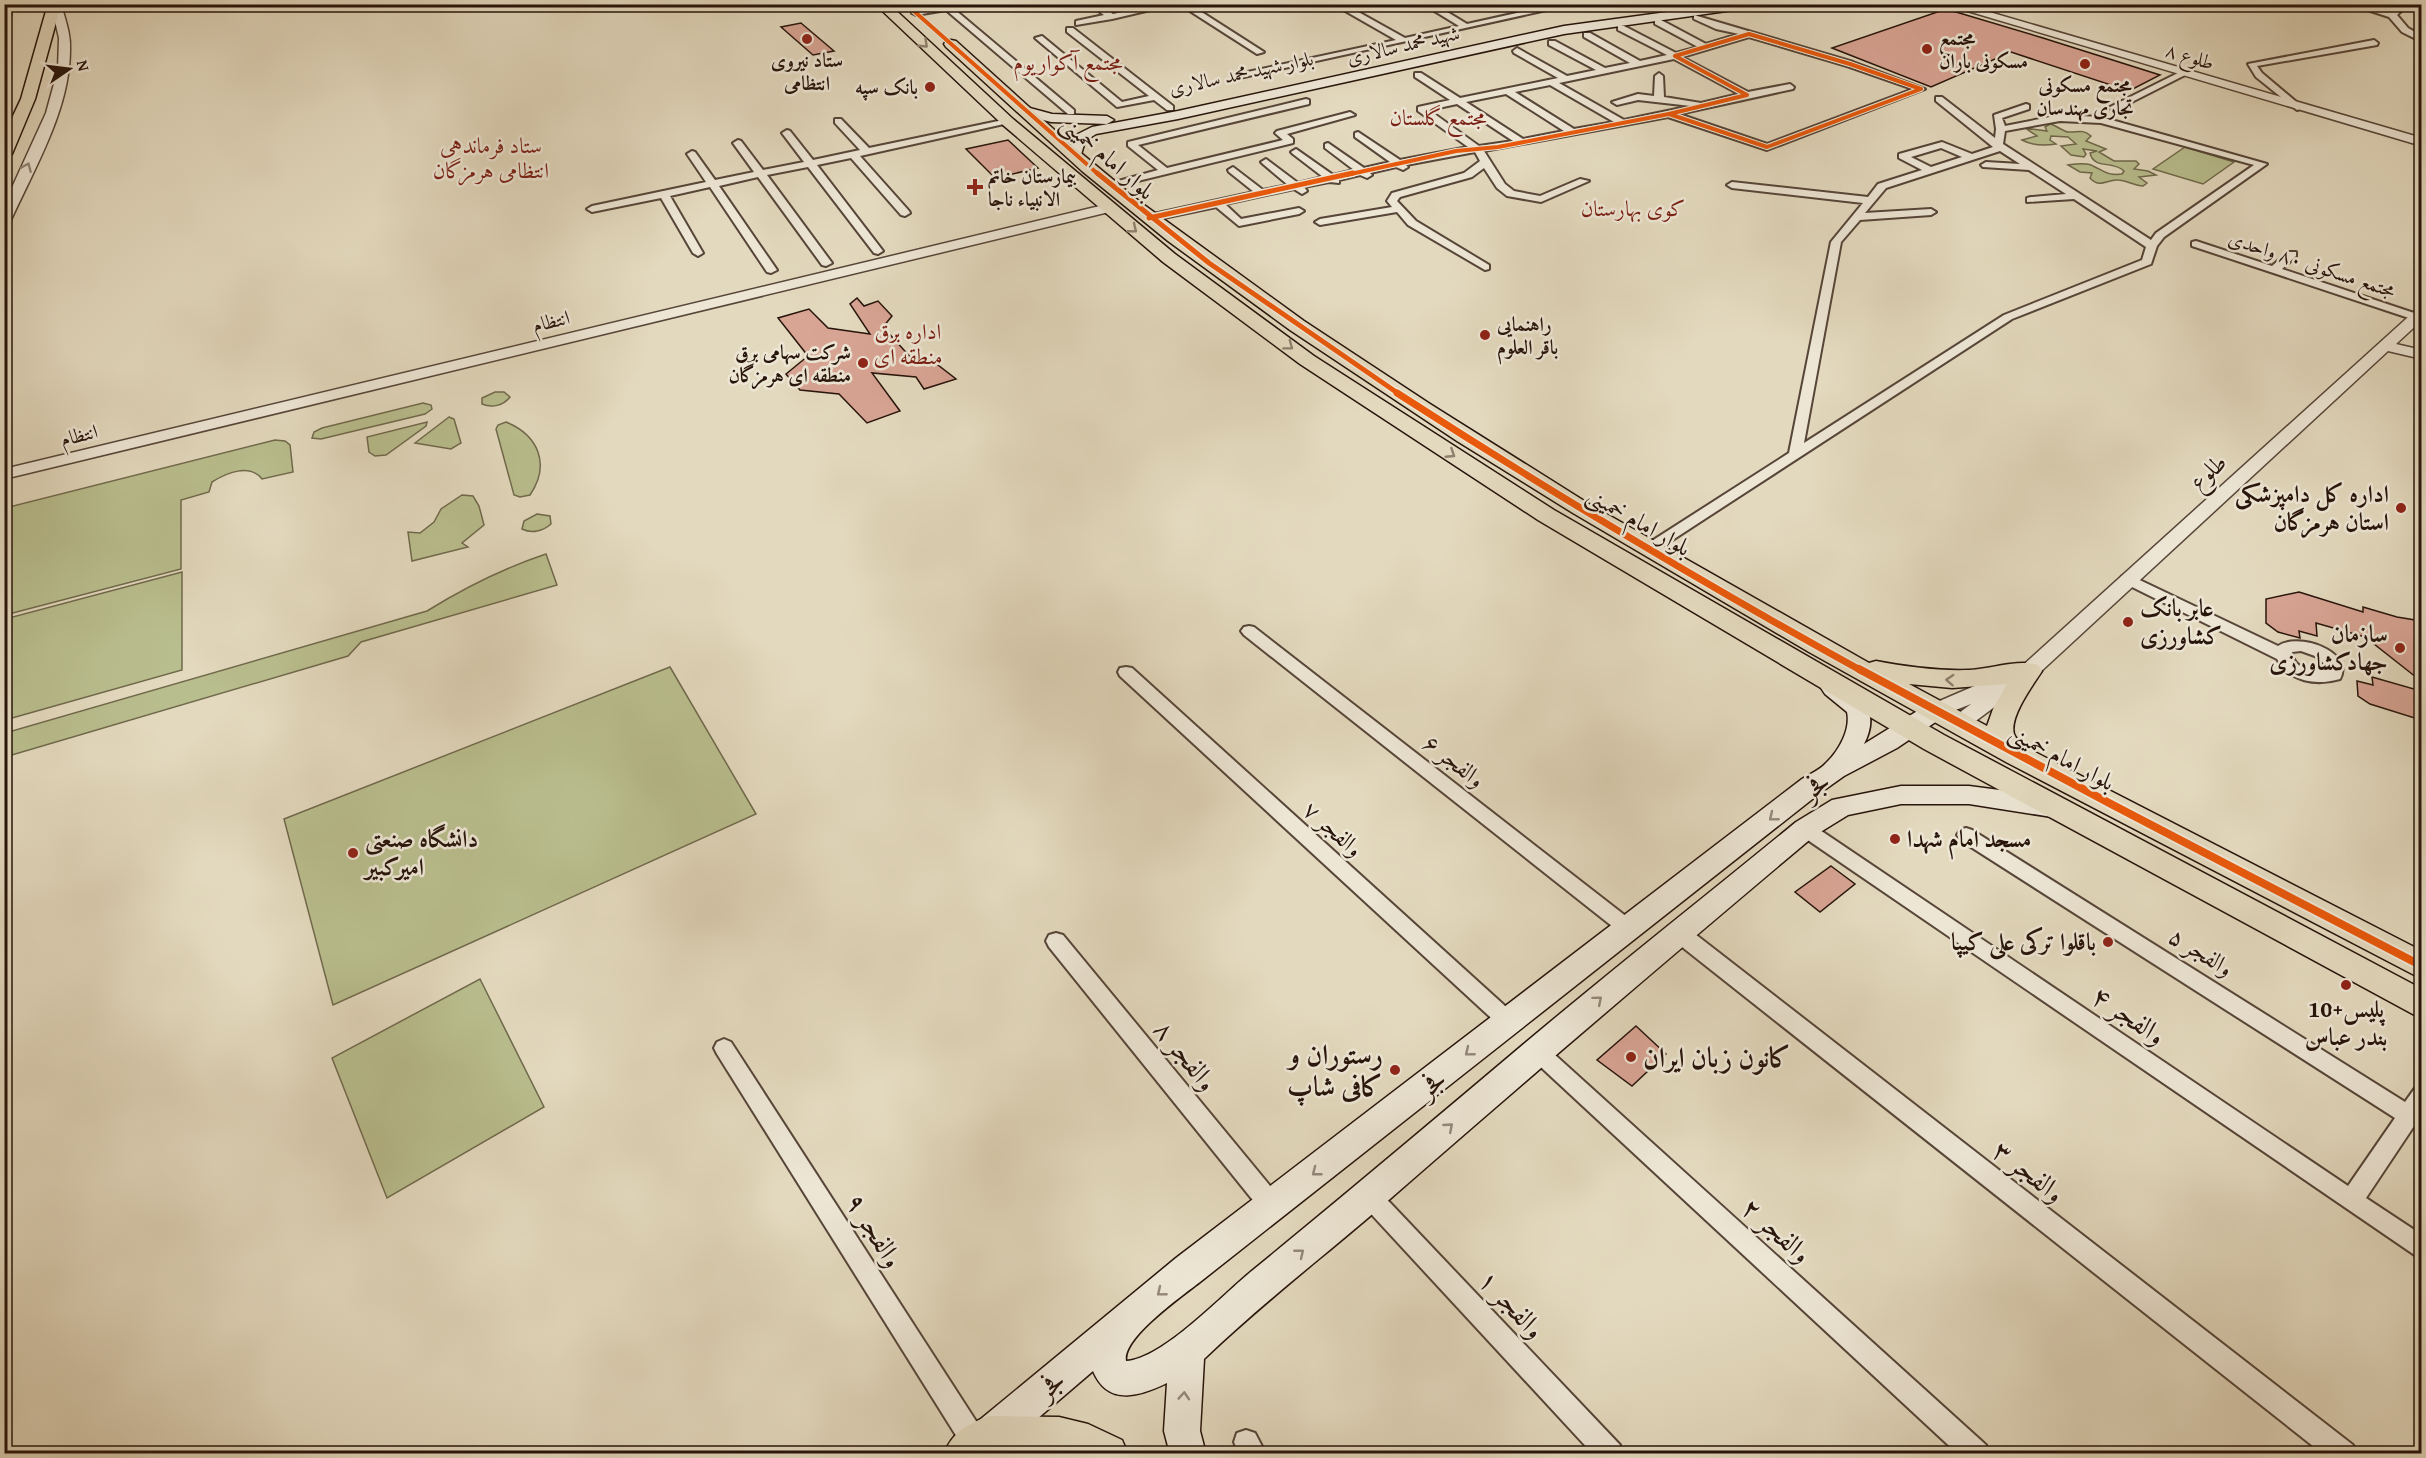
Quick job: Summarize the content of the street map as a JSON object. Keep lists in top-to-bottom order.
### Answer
{
  "streets": {
    "main road": [
      "شهید محمد سالاری",
      "بلوار شهید محمد سالاری",
      "بلوار امام خمینی",
      "فجر"
    ],
    "street": [
      "طلوع ۸",
      "مجتمع مسکونی ۸۰ واحدی",
      "انتظام",
      "طلوع",
      "والفجر ۶",
      "والفجر ۷",
      "والفجر ۵",
      "والفجر ۴",
      "والفجر ۸",
      "والفجر ۳",
      "والفجر ۹",
      "والفجر ۲",
      "والفجر ۱"
    ]
  },
  "crossings": [
    ["شهید محمد سالاری", "بلوار شهید محمد سالاری"],
    ["شهید محمد سالاری", "بلوار امام خمینی"],
    ["بلوار شهید محمد سالاری", "بلوار امام خمینی"],
    ["بلوار امام خمینی", "انتظام"],
    ["بلوار امام خمینی", "طلوع"],
    ["بلوار امام خمینی", "فجر"],
    ["مجتمع مسکونی ۸۰ واحدی", "طلوع"],
    ["والفجر ۶", "فجر"],
    ["فجر", "والفجر ۷"],
    ["فجر", "والفجر ۴"],
    ["فجر", "والفجر ۸"],
    ["فجر", "والفجر ۳"],
    ["فجر", "والفجر ۹"],
    ["فجر", "والفجر ۲"],
    ["فجر", "والفجر ۱"]
  ],
  "districts": [
    "مجتمع آکواریوم",
    "مجتمع گلستان",
    "ستاد فرماندهی انتظامی هرمزگان",
    "کوی بهارستان",
    "اداره برق منطقه ای"
  ],
  "places": {
    "other": [
      "ستاد نیروی انتظامی",
      "مجتمع مسکونی باران",
      "مجتمع مسکونی تجاری مهندسان",
      "بانک سپه",
      "راهنمایی باقر العلوم",
      "شرکت سهامی برق منطقه ای هرمزگان",
      "اداره کل دامپزشکی استان هرمزگان",
      "عابر بانک کشاورزی",
      "سازمان جهادکشاورزی",
      "مسجد امام شهدا",
      "دانشگاه صنعتی امیرکبیر",
      "باقلوا ترکی علی کیپا",
      "پليس+10 بندر عباس",
      "کانون زبان ایران",
      "رستوران و کافی شاپ"
    ],
    "health": ["بیمارستان خاتم الانبیاء ناجا"]
  },
  "north": "right"
}
